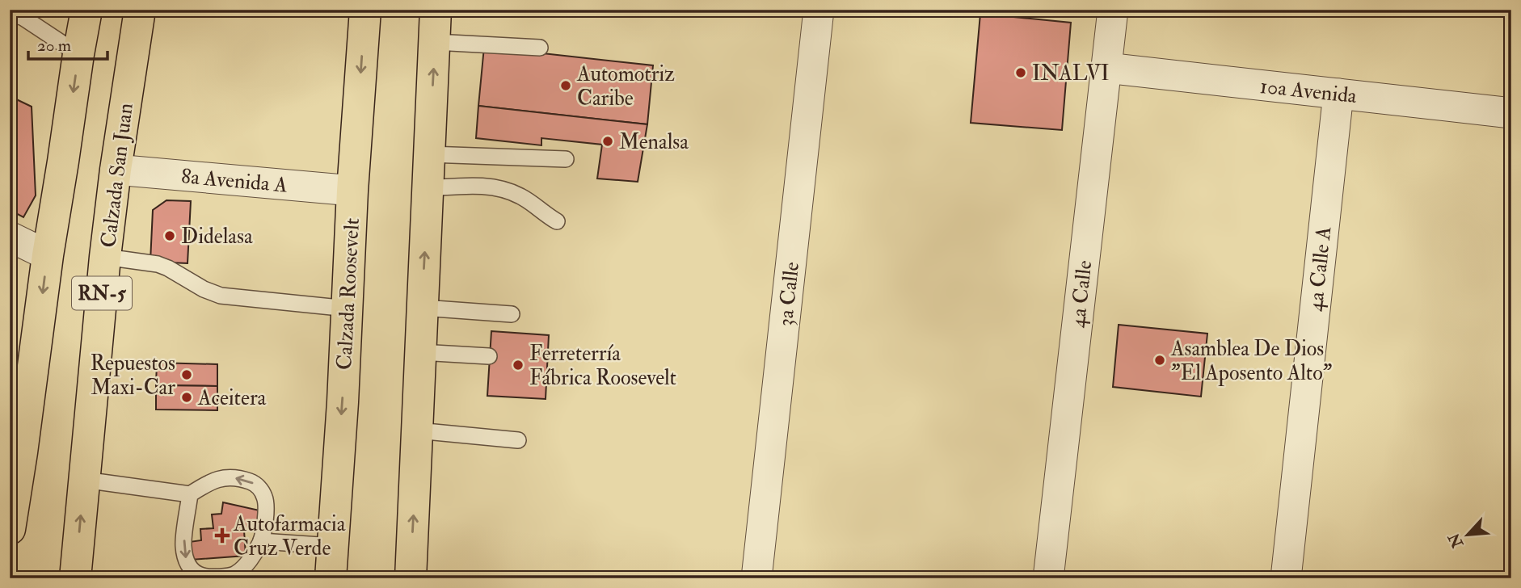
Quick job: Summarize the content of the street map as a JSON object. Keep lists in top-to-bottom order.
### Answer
{
  "streets": {
    "main road": ["Calzada San Juan", "RN-5", "Calzada Roosevelt"],
    "street": [
      "10a Avenida",
      "8a Avenida A",
      "4a Calle A",
      "3a Calle",
      "4a Calle"
    ]
  },
  "crossings": [
    ["10a Avenida", "4a Calle A"],
    ["10a Avenida", "4a Calle"],
    ["Calzada San Juan", "8a Avenida A"],
    ["8a Avenida A", "Calzada Roosevelt"]
  ],
  "places": {
    "other": [
      "INALVI",
      "Automotriz Caribe",
      "Menalsa",
      "Didelasa",
      "Asamblea De Dios \"El Aposento Alto\"",
      "Ferreterría Fábrica Roosevelt",
      "Repuestos Maxi-Car",
      "Aceitera"
    ],
    "health": ["Autofarmacia Cruz Verde"]
  },
  "scale_bar": "20 m",
  "north": "bottom left"
}
